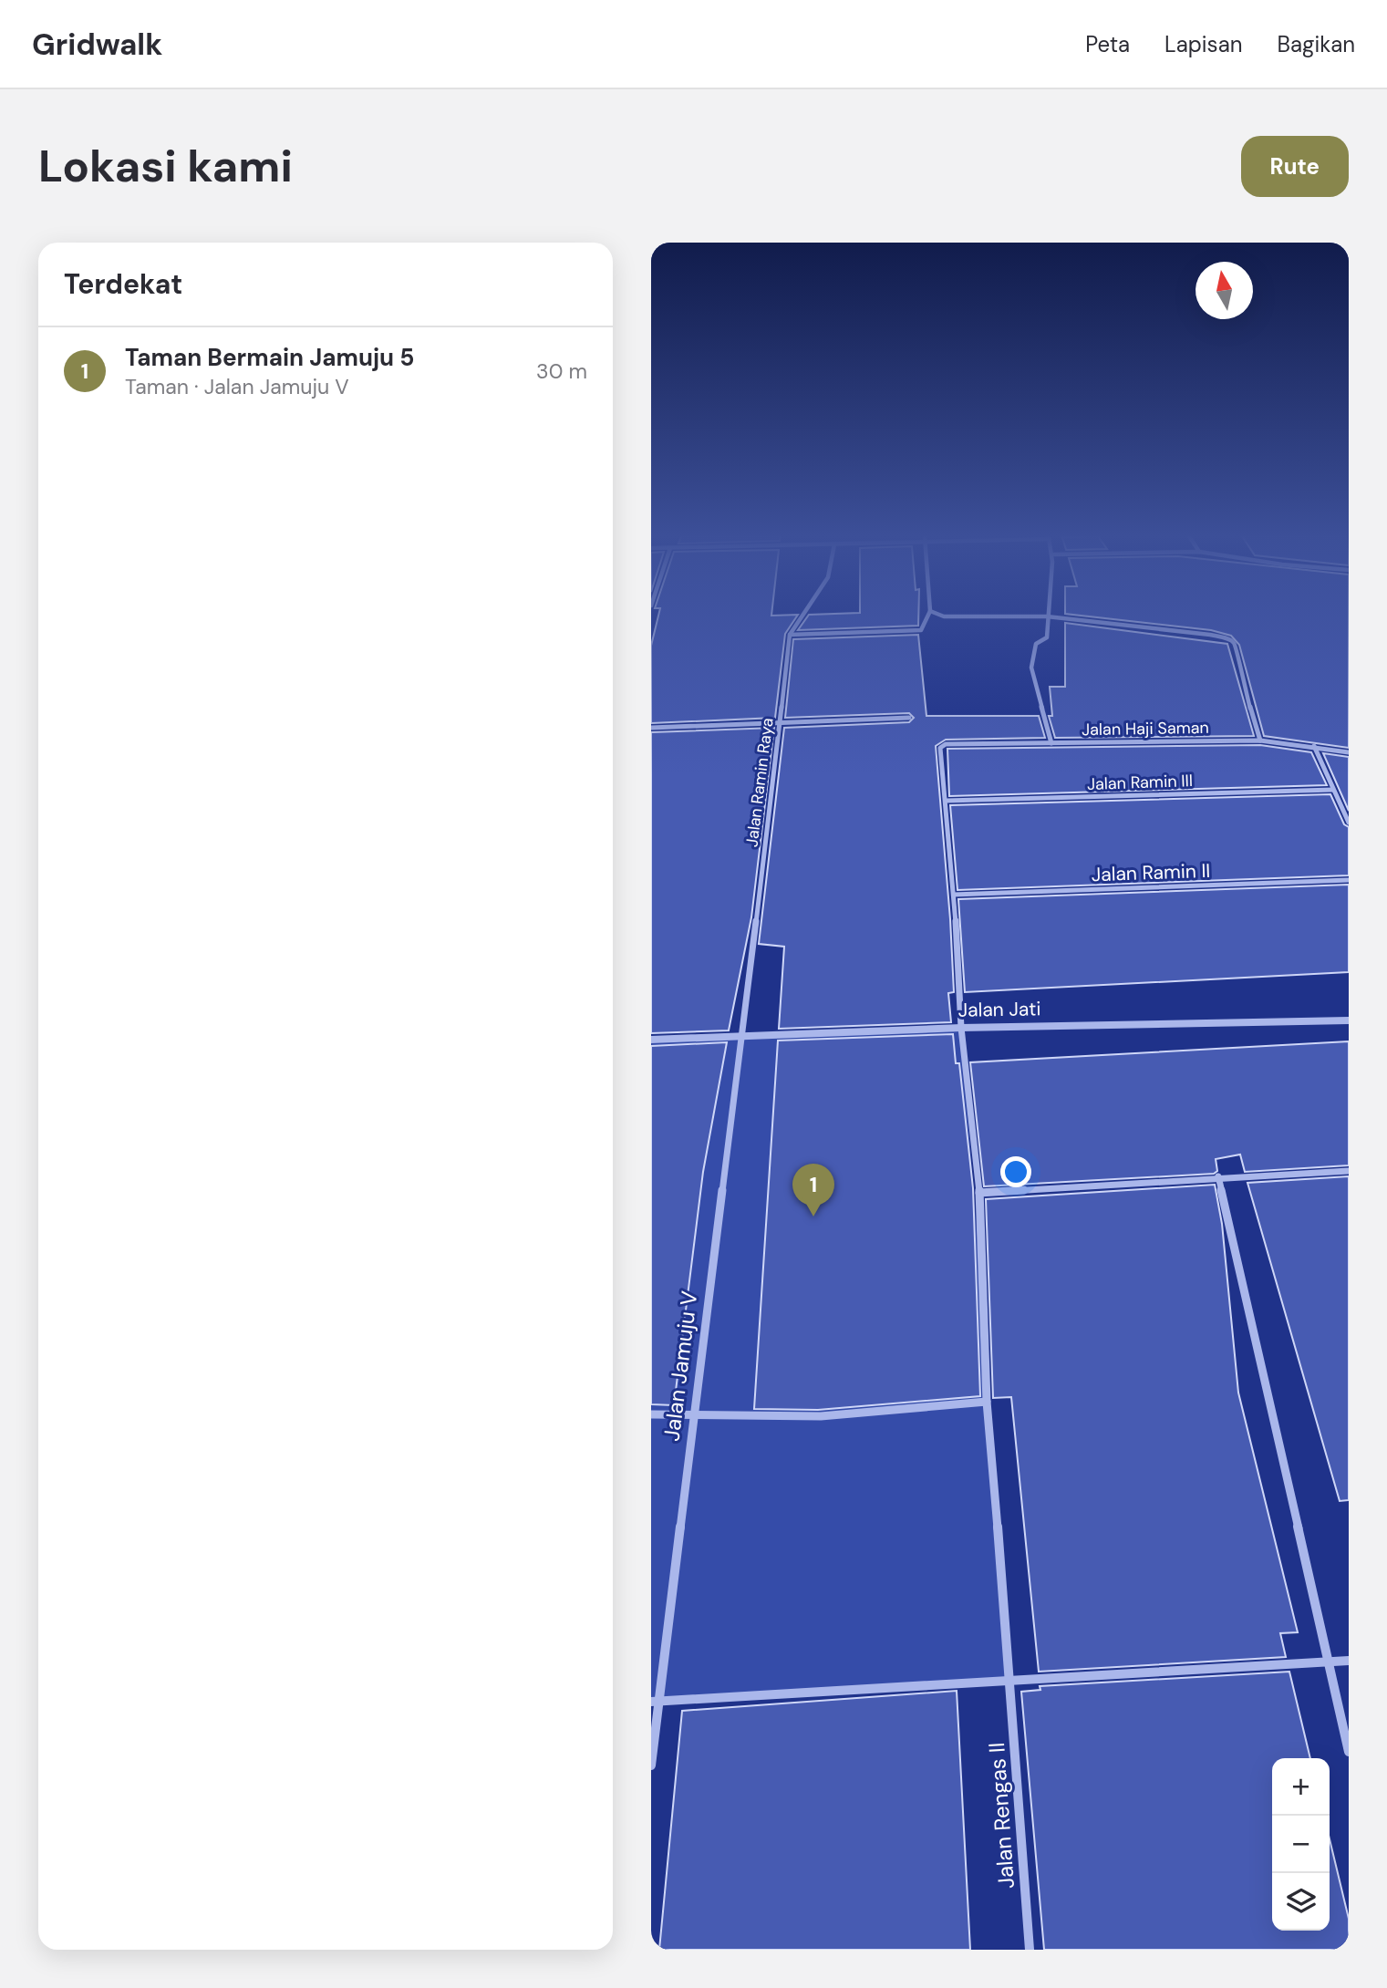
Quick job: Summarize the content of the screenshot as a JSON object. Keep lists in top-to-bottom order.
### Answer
{
  "streets": {
    "street": [
      "Jalan Haji Saman",
      "Jalan Ramin Raya",
      "Jalan Ramin III",
      "Jalan Ramin II",
      "Jalan Jati",
      "Jalan Jamuju V",
      "Jalan Rengas II"
    ]
  },
  "crossings": [
    ["Jalan Haji Saman", "Jalan Rengas II"],
    ["Jalan Ramin Raya", "Jalan Jati"],
    ["Jalan Ramin Raya", "Jalan Jamuju V"],
    ["Jalan Ramin III", "Jalan Rengas II"],
    ["Jalan Ramin II", "Jalan Rengas II"],
    ["Jalan Jati", "Jalan Jamuju V"],
    ["Jalan Jati", "Jalan Rengas II"]
  ],
  "north": "top",
  "page": {
    "header": "Gridwalk",
    "nav": ["Peta", "Lapisan", "Bagikan"],
    "buttons": "Rute",
    "title": "Lokasi kami",
    "heading": "Terdekat",
    "list": [
      {
        "mark": "1",
        "name": "Taman Bermain Jamuju 5",
        "note": "Taman · Jalan Jamuju V",
        "value": "30 m"
      }
    ],
    "pins": "1",
    "map_buttons": ["+", "−"]
  }
}
